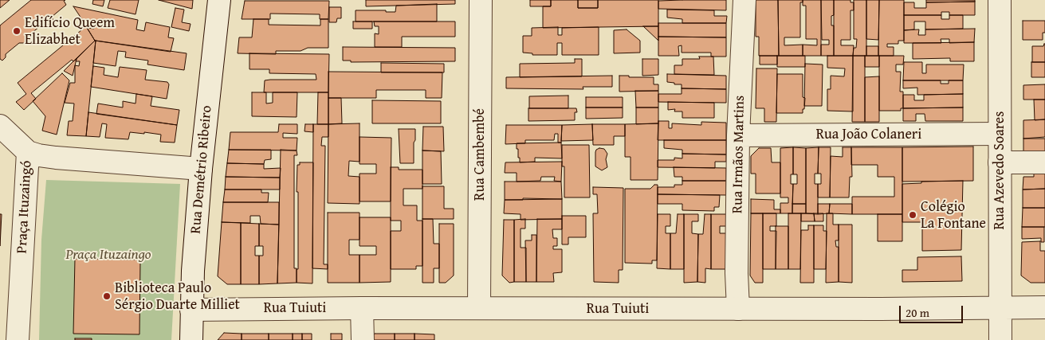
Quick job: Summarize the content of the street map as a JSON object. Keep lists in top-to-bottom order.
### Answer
{
  "streets": {
    "street": [
      "Rua João Colaneri",
      "Rua Cambembé",
      "Rua Irmãos Martins",
      "Rua Demétrio Ribeiro",
      "Rua Azevedo Soares",
      "Praça Ituzaingó",
      "Rua Tuiuti"
    ]
  },
  "crossings": [
    ["Rua João Colaneri", "Rua Irmãos Martins"],
    ["Rua João Colaneri", "Rua Azevedo Soares"],
    ["Rua Cambembé", "Rua Tuiuti"],
    ["Rua Irmãos Martins", "Rua Tuiuti"],
    ["Rua Demétrio Ribeiro", "Praça Ituzaingó"],
    ["Rua Demétrio Ribeiro", "Rua Tuiuti"],
    ["Rua Azevedo Soares", "Rua Tuiuti"]
  ],
  "parks": ["Praça Ituzaingo"],
  "places": ["Edifício Queem Elizabhet", "Colégio La Fontane", "Biblioteca Paulo Sérgio Duarte Milliet"],
  "scale_bar": "20 m"
}
